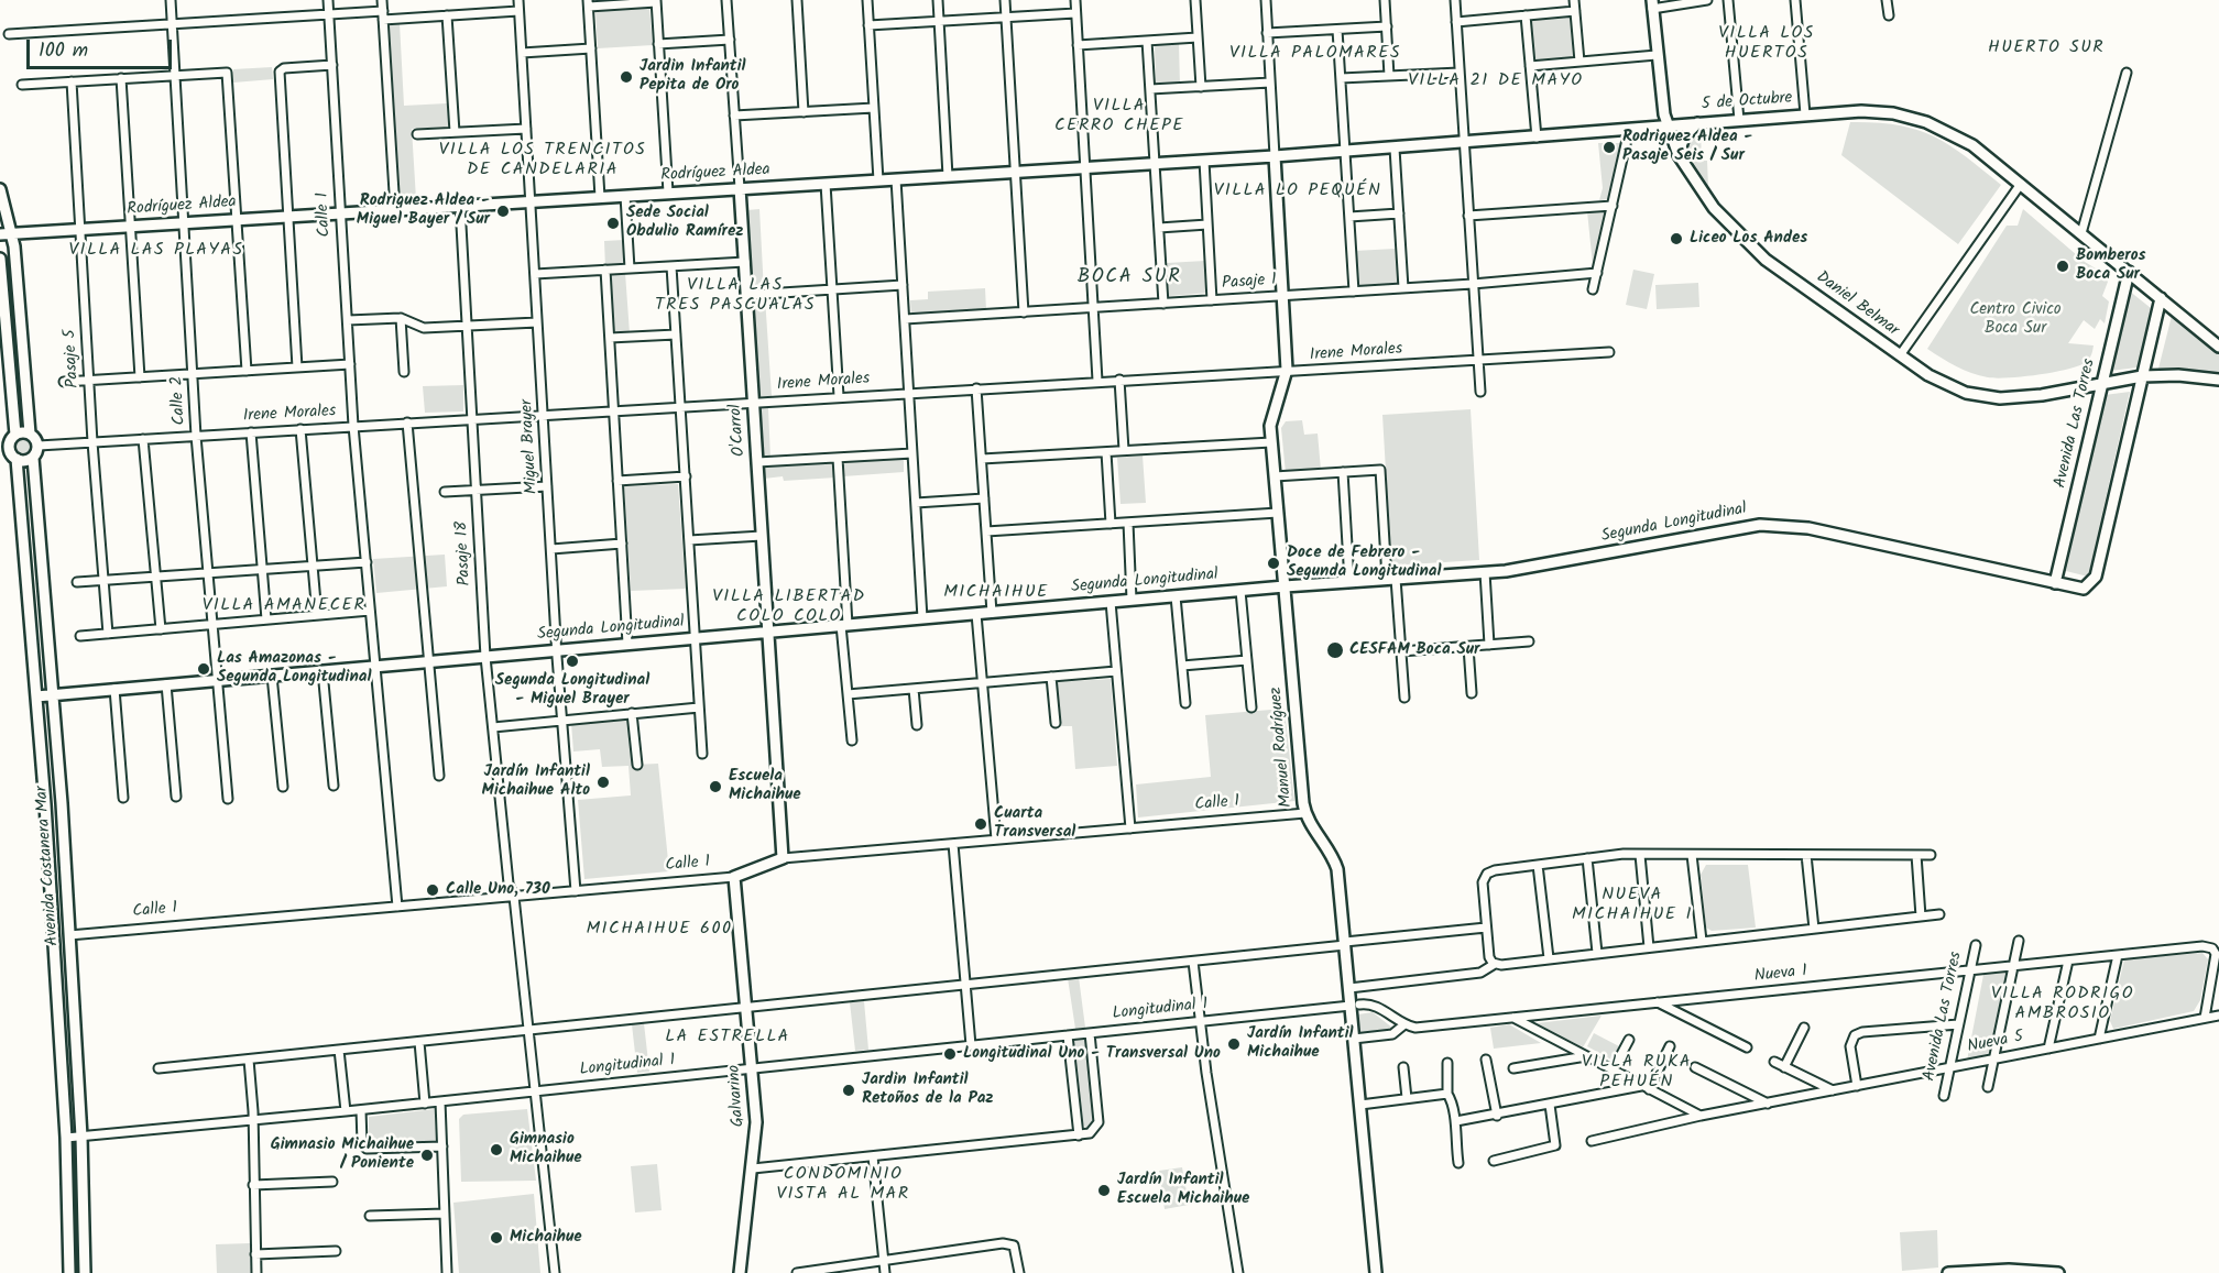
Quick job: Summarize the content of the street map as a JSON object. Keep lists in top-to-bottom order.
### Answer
{
  "streets": {
    "street": [
      "5 de Octubre",
      "Rodríguez Aldea",
      "Calle 1",
      "Pasaje 1",
      "Daniel Belmar",
      "Irene Morales",
      "Pasaje 5",
      "Calle 2",
      "Avenida Las Torres",
      "O'Carrol",
      "Miguel Brayer",
      "Segunda Longitudinal",
      "Pasaje 18",
      "Manuel Rodríguez",
      "Avenida Costanera Mar",
      "Nueva 1",
      "Longitudinal 1",
      "Nueva 5",
      "Galvarino"
    ]
  },
  "crossings": [
    ["5 de Octubre", "Rodríguez Aldea"],
    ["5 de Octubre", "Daniel Belmar"],
    ["5 de Octubre", "Avenida Las Torres"],
    ["Rodríguez Aldea", "Calle 1"],
    ["Rodríguez Aldea", "Pasaje 5"],
    ["Rodríguez Aldea", "Calle 2"],
    ["Rodríguez Aldea", "O'Carrol"],
    ["Rodríguez Aldea", "Miguel Brayer"],
    ["Rodríguez Aldea", "Pasaje 18"],
    ["Calle 1", "Irene Morales"],
    ["Calle 1", "O'Carrol"],
    ["Calle 1", "Miguel Brayer"],
    ["Calle 1", "Segunda Longitudinal"],
    ["Calle 1", "Pasaje 18"],
    ["Calle 1", "Manuel Rodríguez"],
    ["Calle 1", "Avenida Costanera Mar"],
    ["Calle 1", "Galvarino"],
    ["Daniel Belmar", "Avenida Las Torres"],
    ["Daniel Belmar", "Segunda Longitudinal"],
    ["Irene Morales", "Pasaje 5"],
    ["Irene Morales", "Calle 2"],
    ["Irene Morales", "O'Carrol"],
    ["Irene Morales", "Miguel Brayer"],
    ["Irene Morales", "Pasaje 18"],
    ["Irene Morales", "Manuel Rodríguez"],
    ["Irene Morales", "Avenida Costanera Mar"],
    ["Calle 2", "Segunda Longitudinal"],
    ["Avenida Las Torres", "Segunda Longitudinal"],
    ["Avenida Las Torres", "Nueva 1"],
    ["Avenida Las Torres", "Nueva 5"],
    ["O'Carrol", "Segunda Longitudinal"],
    ["Miguel Brayer", "Segunda Longitudinal"],
    ["Segunda Longitudinal", "Pasaje 18"],
    ["Segunda Longitudinal", "Manuel Rodríguez"],
    ["Segunda Longitudinal", "Avenida Costanera Mar"],
    ["Pasaje 18", "Longitudinal 1"],
    ["Manuel Rodríguez", "Longitudinal 1"],
    ["Avenida Costanera Mar", "Longitudinal 1"],
    ["Nueva 1", "Nueva 5"],
    ["Longitudinal 1", "Galvarino"]
  ],
  "districts": [
    "VILLA LOS HUERTOS",
    "HUERTO SUR",
    "VILLA PALOMARES",
    "VILLA 21 DE MAYO",
    "VILLA CERRO CHEPE",
    "VILLA LOS TRENCITOS DE CANDELARIA",
    "VILLA LO PEQUÉN",
    "VILLA LAS PLAYAS",
    "BOCA SUR",
    "VILLA LAS TRES PASCUALAS",
    "MICHAIHUE",
    "VILLA LIBERTAD COLO COLO",
    "VILLA AMANECER",
    "NUEVA MICHAIHUE I",
    "MICHAIHUE 600",
    "VILLA RODRIGO AMBROSIO",
    "LA ESTRELLA",
    "VILLA RUKA PEHUÉN",
    "CONDOMINIO VISTA AL MAR"
  ],
  "parks": ["Centro Civico Boca Sur"],
  "places": [
    "Jardin Infantil Pepita de Oro",
    "Rodriguez Aldea - Pasaje Seis / Sur",
    "Rodriguez Aldea - Miguel Bayer / Sur",
    "Sede Social Obdulio Ramírez",
    "Liceo Los Andes",
    "Bomberos Boca Sur",
    "Doce de Febrero - Segunda Longitudinal",
    "CESFAM Boca Sur",
    "Segunda Longitudinal - Miguel Brayer",
    "Las Amazonas - Segunda Longitudinal",
    "Jardín Infantil Michaihue Alto",
    "Escuela Michaihue",
    "Cuarta Transversal",
    "Calle Uno, 730",
    "Jardín Infantil Michaihue",
    "Longitudinal Uno - Transversal Uno",
    "Jardin Infantil Retoños de la Paz",
    "Gimnasio Michaihue",
    "Gimnasio Michaihue / Poniente",
    "Jardín Infantil Escuela Michaihue",
    "Michaihue"
  ],
  "scale_bar": "100 m"
}
